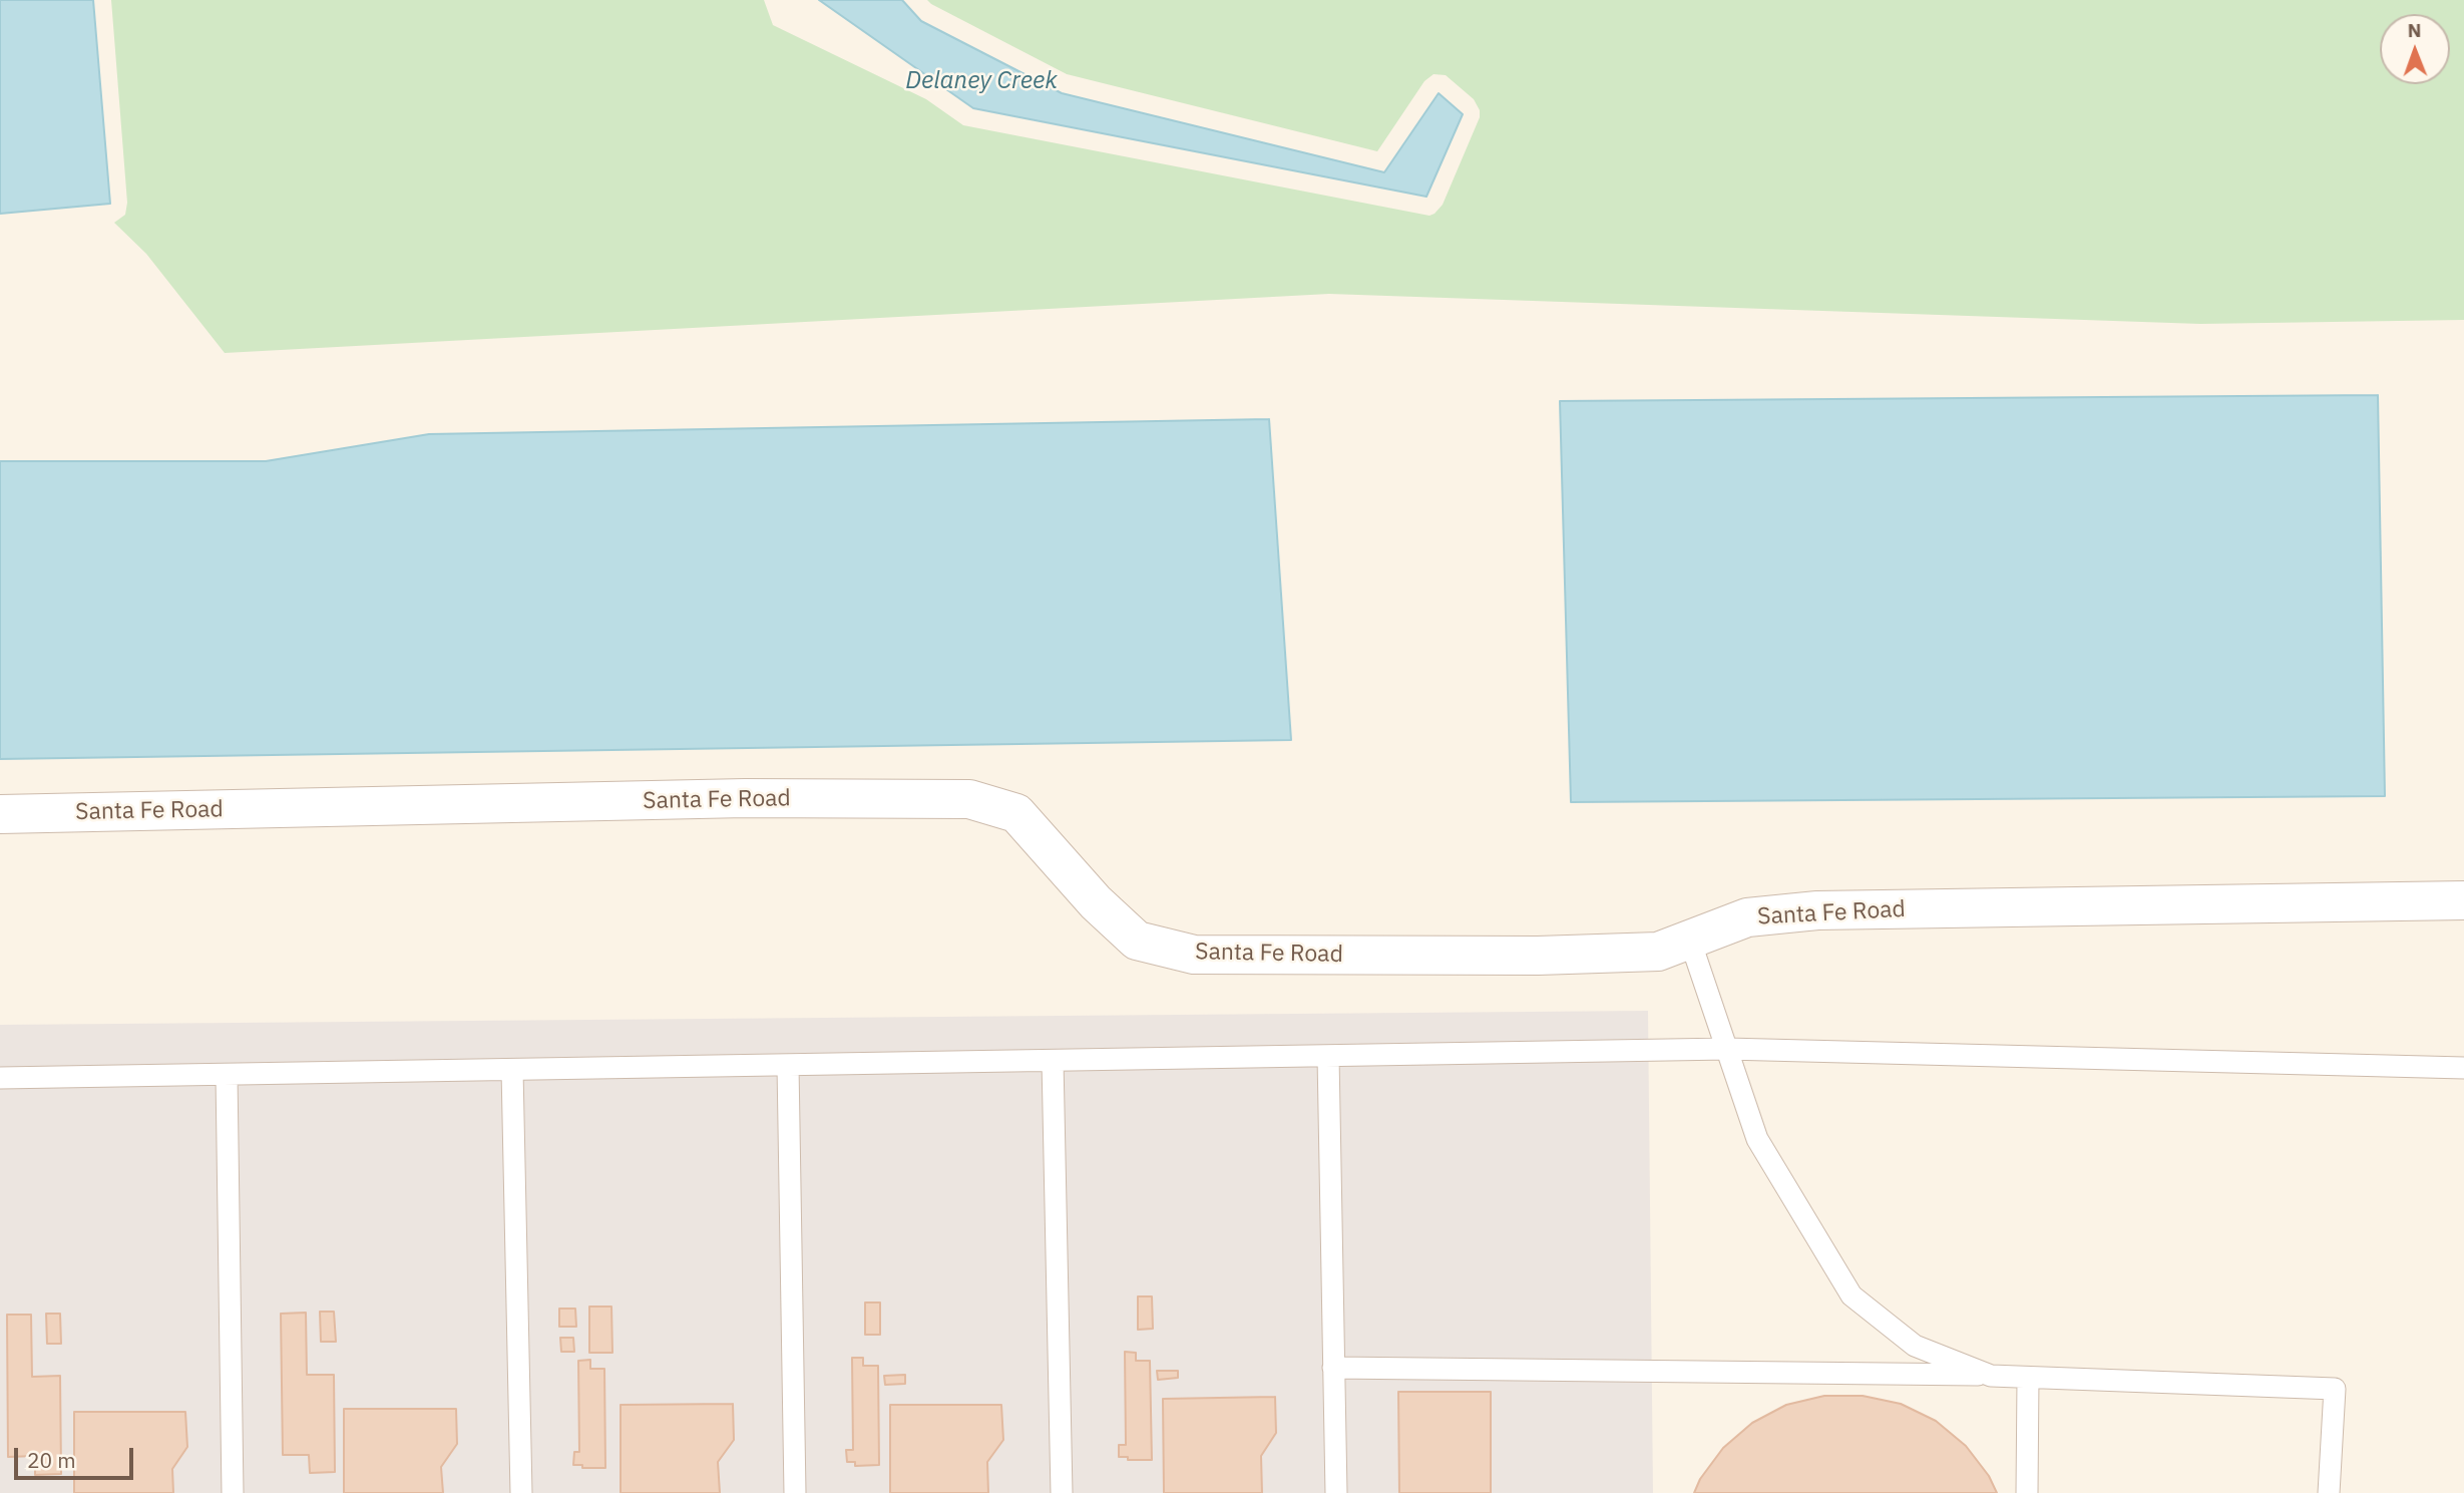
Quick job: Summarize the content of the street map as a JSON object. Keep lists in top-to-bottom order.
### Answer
{
  "streets": {
    "street": ["Santa Fe Road"]
  },
  "water": ["Delaney Creek"],
  "scale_bar": "20 m",
  "north": "top"
}
